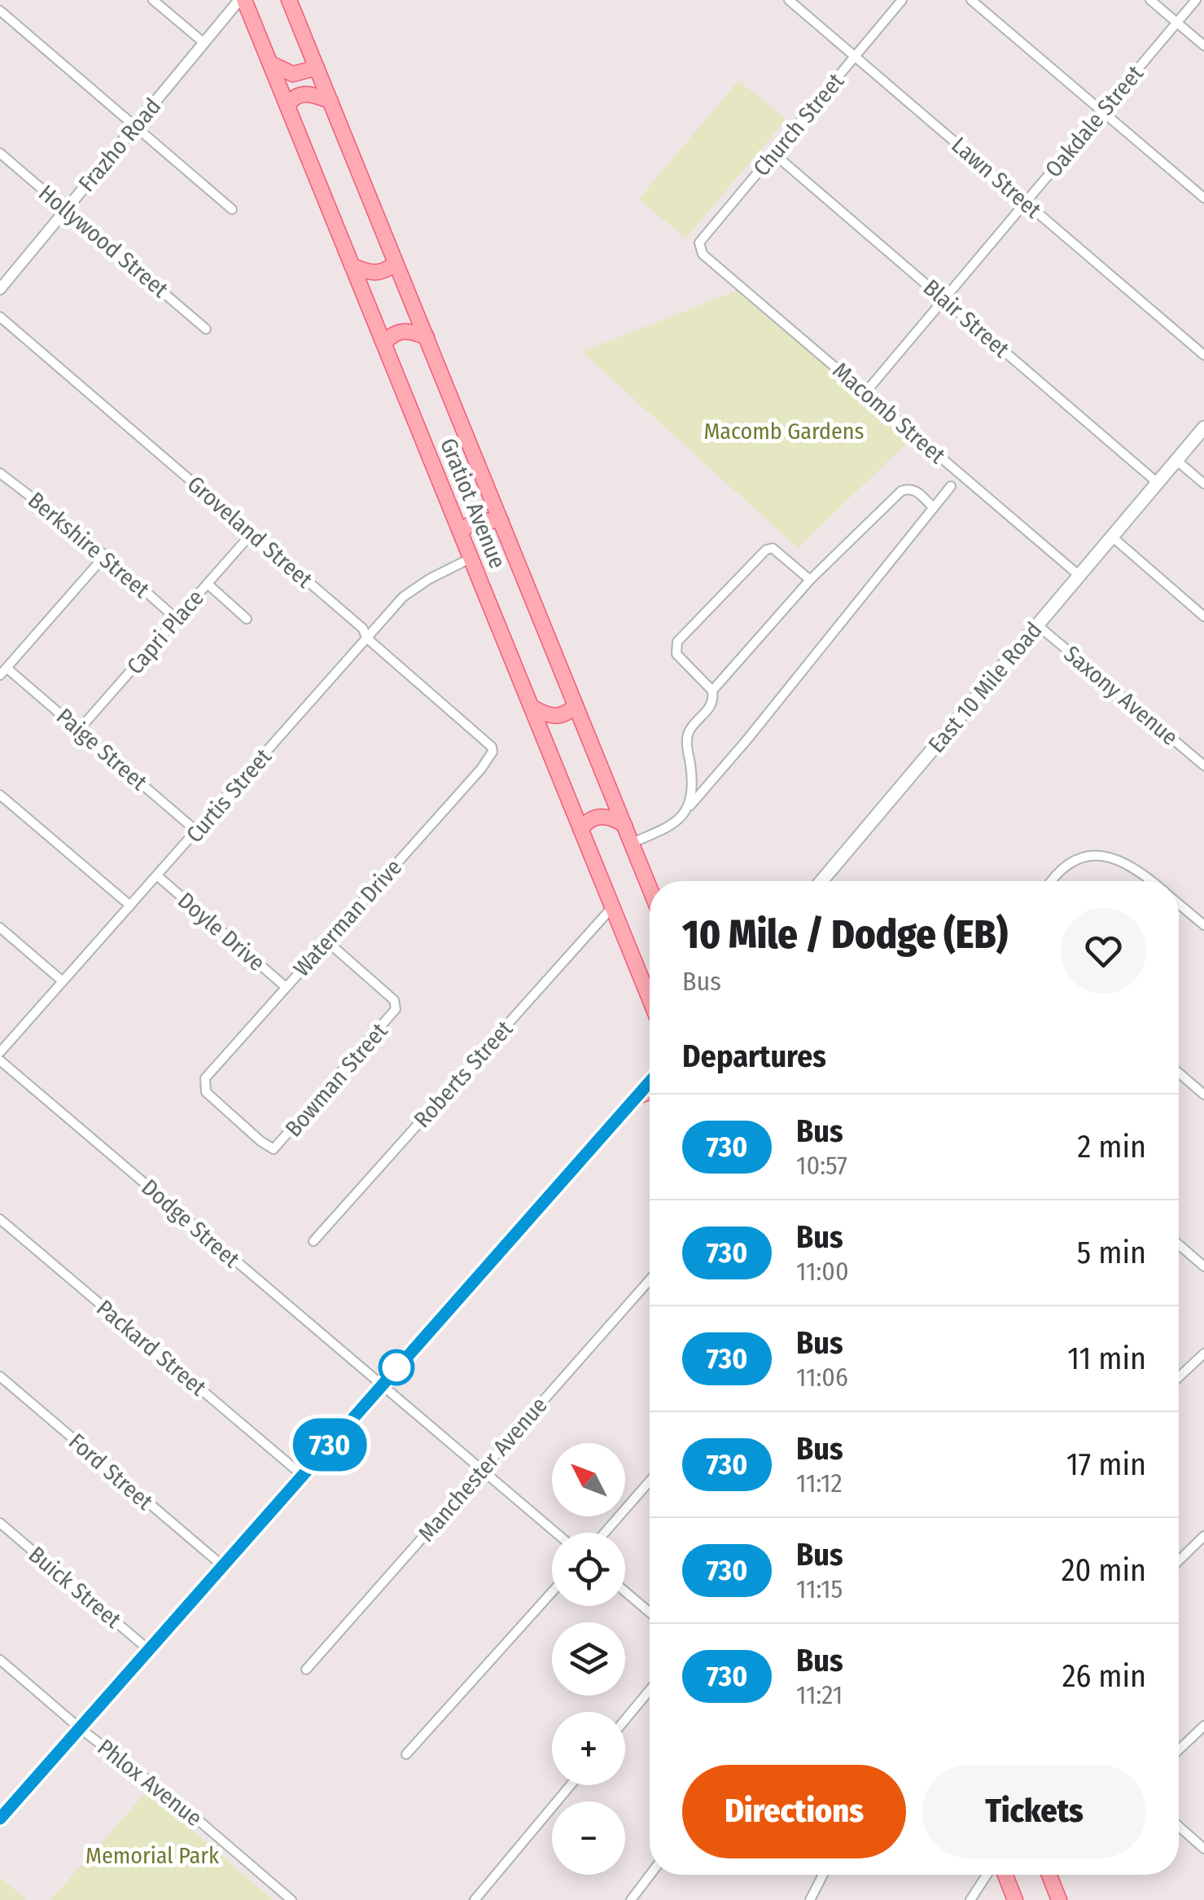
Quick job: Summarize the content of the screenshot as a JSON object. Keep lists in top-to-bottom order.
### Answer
{
  "streets": {
    "main road": ["Gratiot Avenue", "East 10 Mile Road"],
    "street": [
      "Oakdale Street",
      "Church Street",
      "Frazho Road",
      "Lawn Street",
      "Hollywood Street",
      "Blair Street",
      "Macomb Street",
      "Groveland Street",
      "Berkshire Street",
      "Capri Place",
      "Saxony Avenue",
      "Paige Street",
      "Curtis Street",
      "Waterman Drive",
      "Doyle Drive",
      "Roberts Street",
      "Bowman Street",
      "Dodge Street",
      "Packard Street",
      "Manchester Avenue",
      "Ford Street",
      "Buick Street",
      "Phlox Avenue"
    ]
  },
  "crossings": [
    ["Oakdale Street", "Lawn Street"],
    ["Oakdale Street", "Blair Street"],
    ["Oakdale Street", "Macomb Street"],
    ["Church Street", "Lawn Street"],
    ["Church Street", "Blair Street"],
    ["Church Street", "Macomb Street"],
    ["Frazho Road", "Hollywood Street"],
    ["Frazho Road", "Gratiot Avenue"],
    ["Blair Street", "East 10 Mile Road"],
    ["Macomb Street", "East 10 Mile Road"],
    ["Gratiot Avenue", "Curtis Street"],
    ["Gratiot Avenue", "Roberts Street"],
    ["Groveland Street", "Capri Place"],
    ["Groveland Street", "Curtis Street"],
    ["Groveland Street", "Waterman Drive"],
    ["Berkshire Street", "Capri Place"],
    ["Capri Place", "Paige Street"],
    ["East 10 Mile Road", "Saxony Avenue"],
    ["Paige Street", "Curtis Street"],
    ["Curtis Street", "Doyle Drive"],
    ["Waterman Drive", "Doyle Drive"],
    ["Waterman Drive", "Bowman Street"],
    ["Dodge Street", "Manchester Avenue"]
  ],
  "parks": ["Macomb Gardens", "Memorial Park"],
  "lines": ["bus line 730"],
  "north": "top left",
  "page": {
    "on_map": "730",
    "heading": [
      ["10 Mile / Dodge (EB)", "Bus"],
      "Departures"
    ],
    "list": [
      {
        "mark": "730",
        "name": "Bus",
        "note": "10:57",
        "value": "2 min"
      },
      {
        "mark": "730",
        "name": "Bus",
        "note": "11:00",
        "value": "5 min"
      },
      {
        "mark": "730",
        "name": "Bus",
        "note": "11:06",
        "value": "11 min"
      },
      {
        "mark": "730",
        "name": "Bus",
        "note": "11:12",
        "value": "17 min"
      },
      {
        "mark": "730",
        "name": "Bus",
        "note": "11:15",
        "value": "20 min"
      },
      {
        "mark": "730",
        "name": "Bus",
        "note": "11:21",
        "value": "26 min"
      }
    ],
    "map_buttons": ["+", "−"],
    "buttons": ["Directions", "Tickets"]
  }
}
